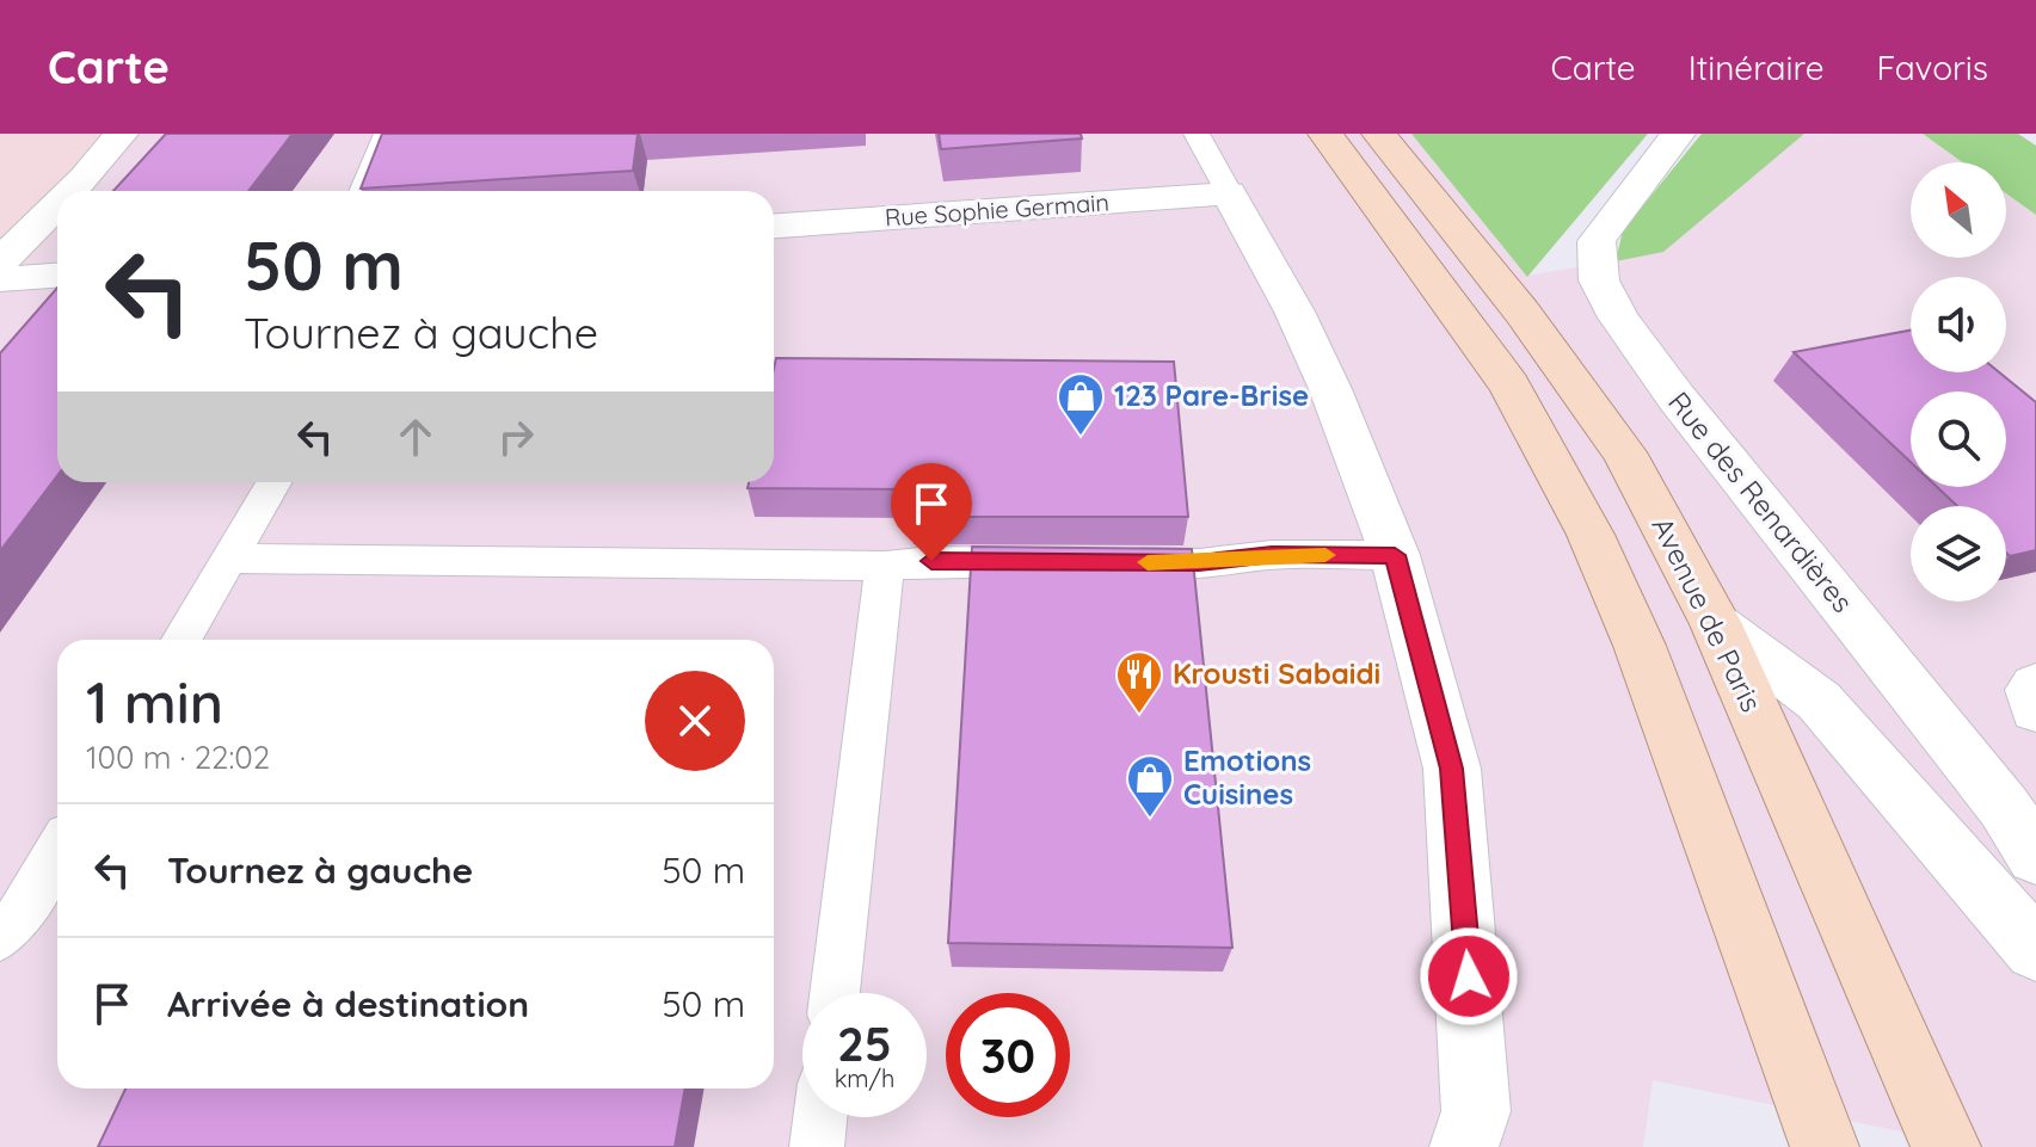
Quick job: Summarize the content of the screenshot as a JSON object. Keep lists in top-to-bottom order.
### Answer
{
  "streets": {
    "main road": ["Avenue de Paris"],
    "street": ["Rue Sophie Germain", "Rue des Renardières"]
  },
  "places": {
    "shop": ["123 Pare-Brise", "Emotions Cuisines"],
    "restaurant": ["Krousti Sabaidi"]
  },
  "north": "top left",
  "page": {
    "header": "Carte",
    "nav": ["Carte", "Itinéraire", "Favoris"],
    "turn": ["50 m", "Tournez à gauche"],
    "heading": ["1 min", "100 m · 22:02"],
    "list": [
      {
        "name": "Tournez à gauche",
        "value": "50 m"
      },
      {
        "name": "Arrivée à destination",
        "value": "50 m"
      }
    ],
    "speed": "25 km/h",
    "limit": "30"
  }
}
